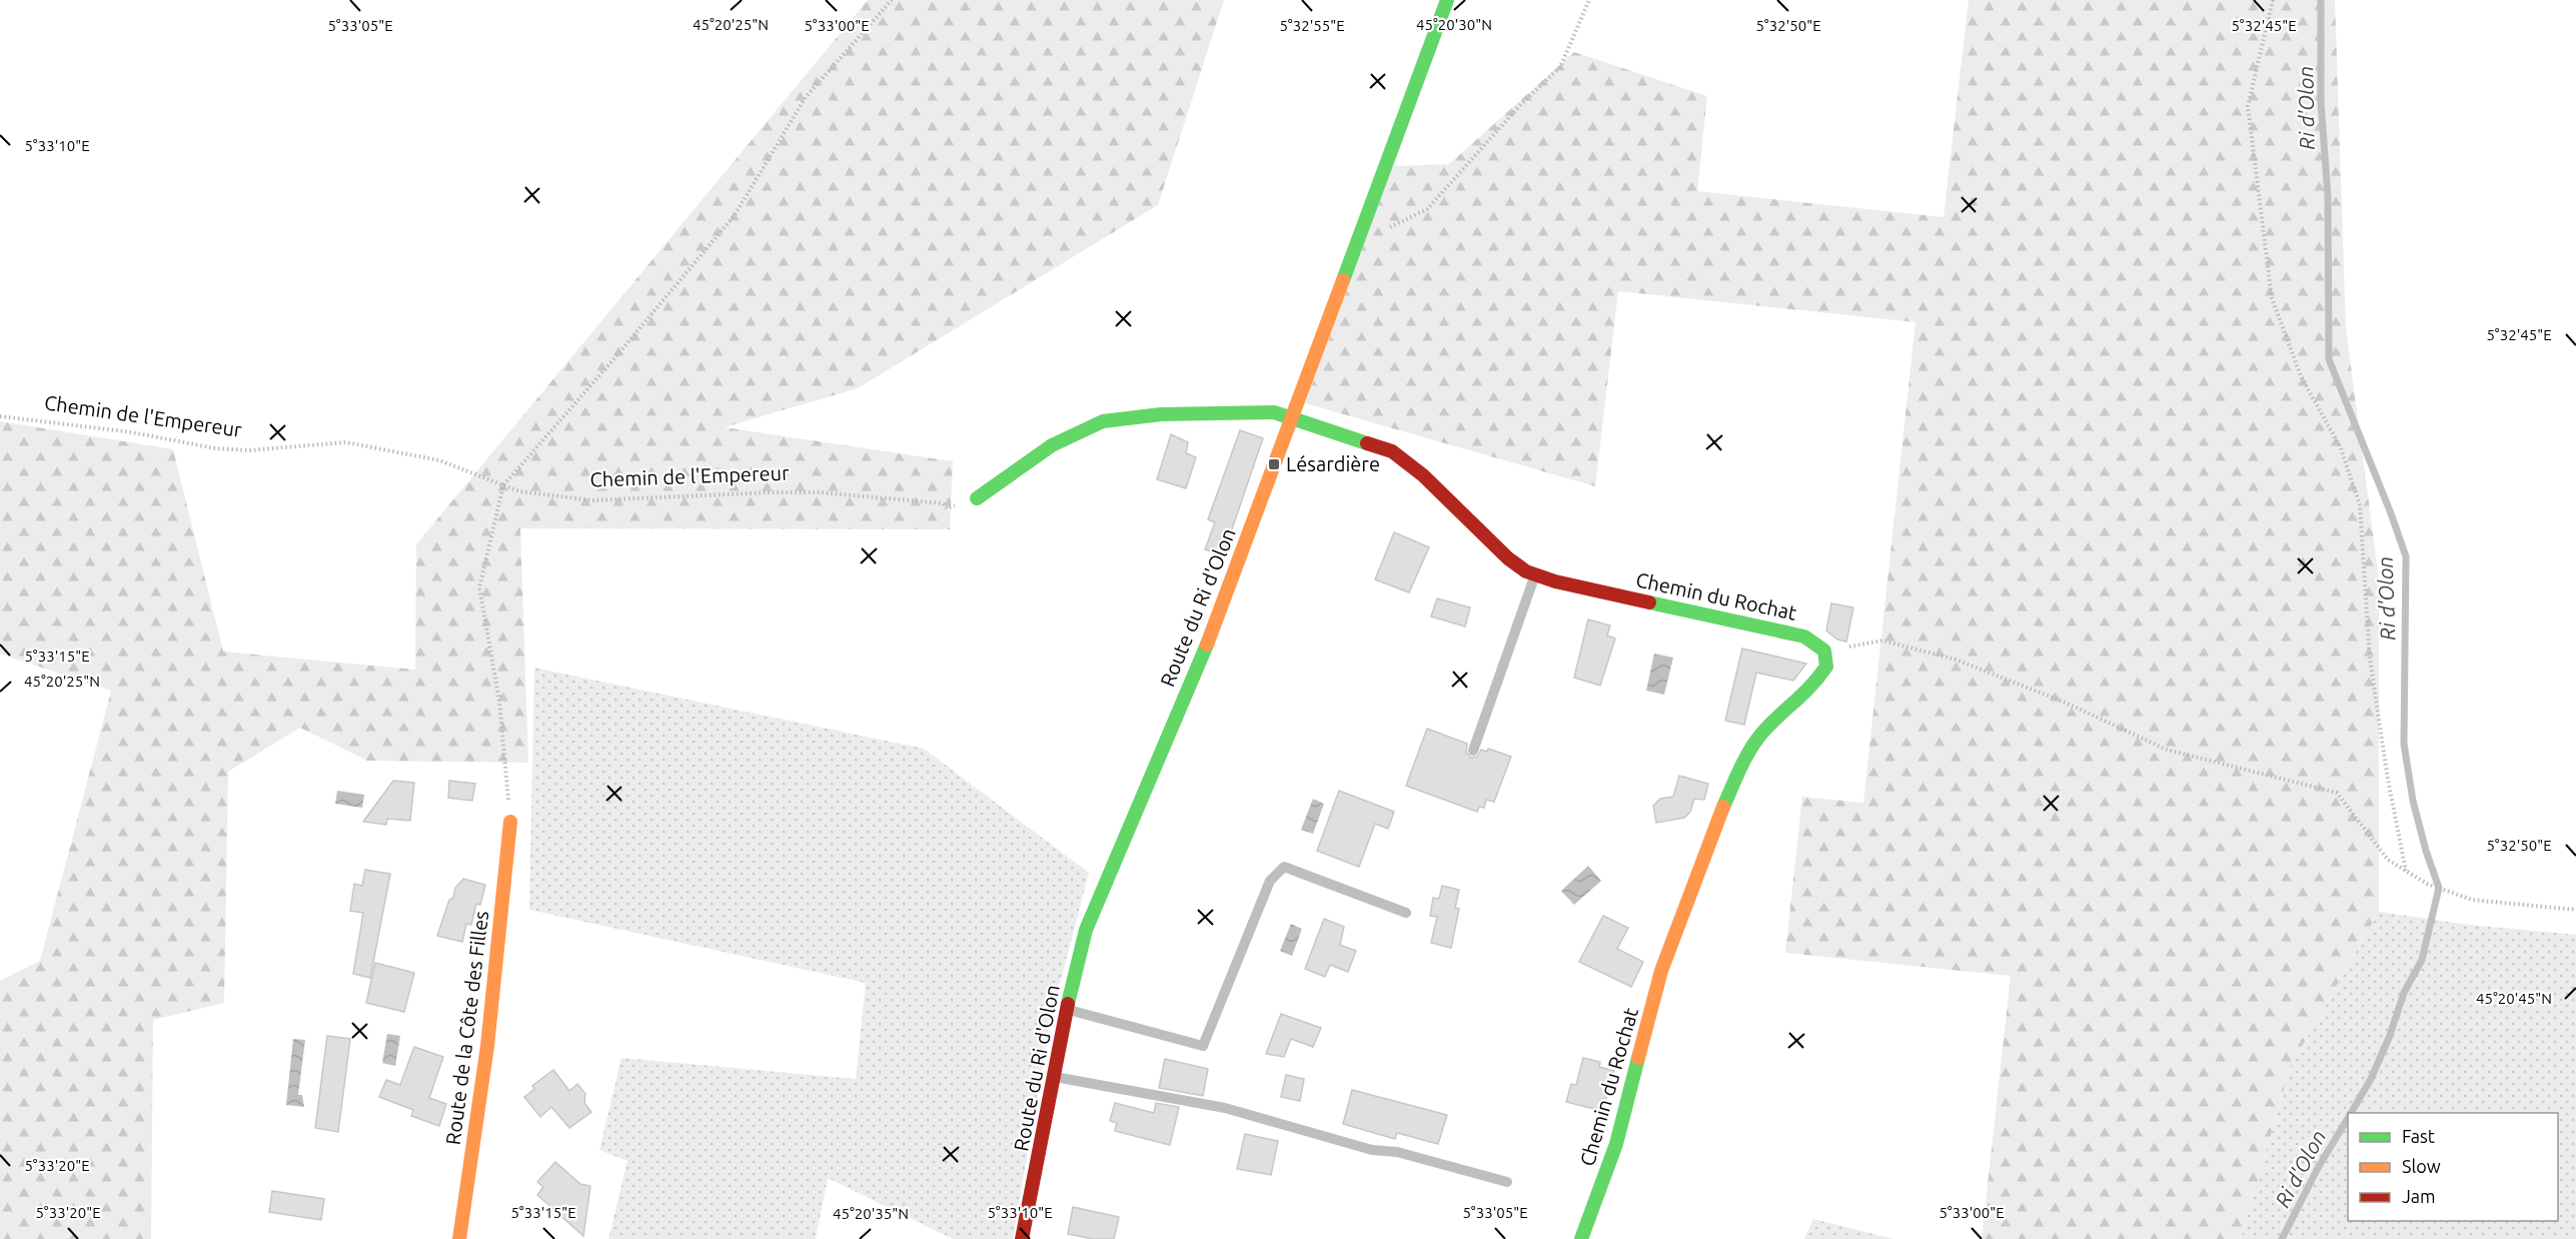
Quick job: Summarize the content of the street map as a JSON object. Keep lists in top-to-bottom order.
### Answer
{
  "streets": {
    "street": ["Chemin du Rochat", "Route du Ri d'Olon", "Route de la Côte des Filles"],
    "path": ["Chemin de l'Empereur"]
  },
  "crossings": [
    ["Chemin du Rochat", "Route du Ri d'Olon"]
  ],
  "water": ["Ri d'Olon"],
  "places": {
    "transit": ["Lésardière"]
  },
  "legend": ["Fast", "Slow", "Jam"],
  "coordinates": [
    "45°20'25\"N",
    "45°20'30\"N",
    "5°33'05\"E",
    "5°32'55\"E",
    "5°32'50\"E",
    "5°32'45\"E",
    "5°33'00\"E",
    "5°33'10\"E",
    "5°33'15\"E",
    "45°20'45\"N",
    "5°33'20\"E",
    "45°20'35\"N"
  ]
}
